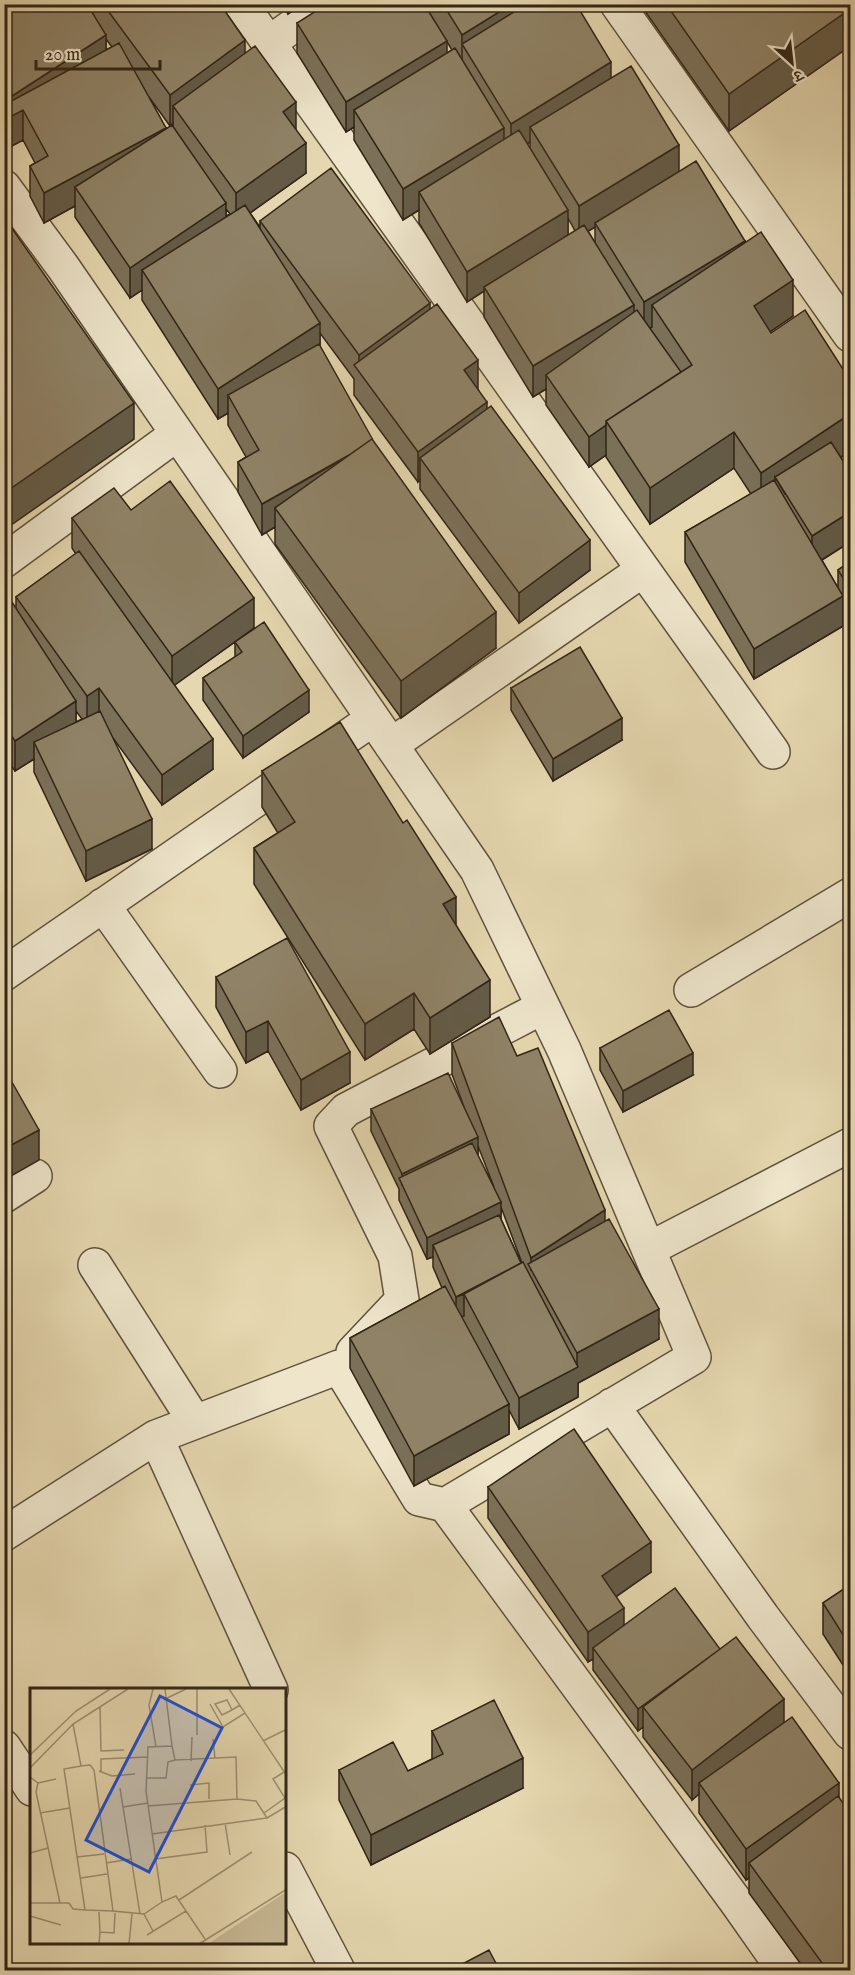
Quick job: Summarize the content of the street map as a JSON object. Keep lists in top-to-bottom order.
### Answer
{
  "scale_bar": "20 m",
  "north": "bottom right"
}
